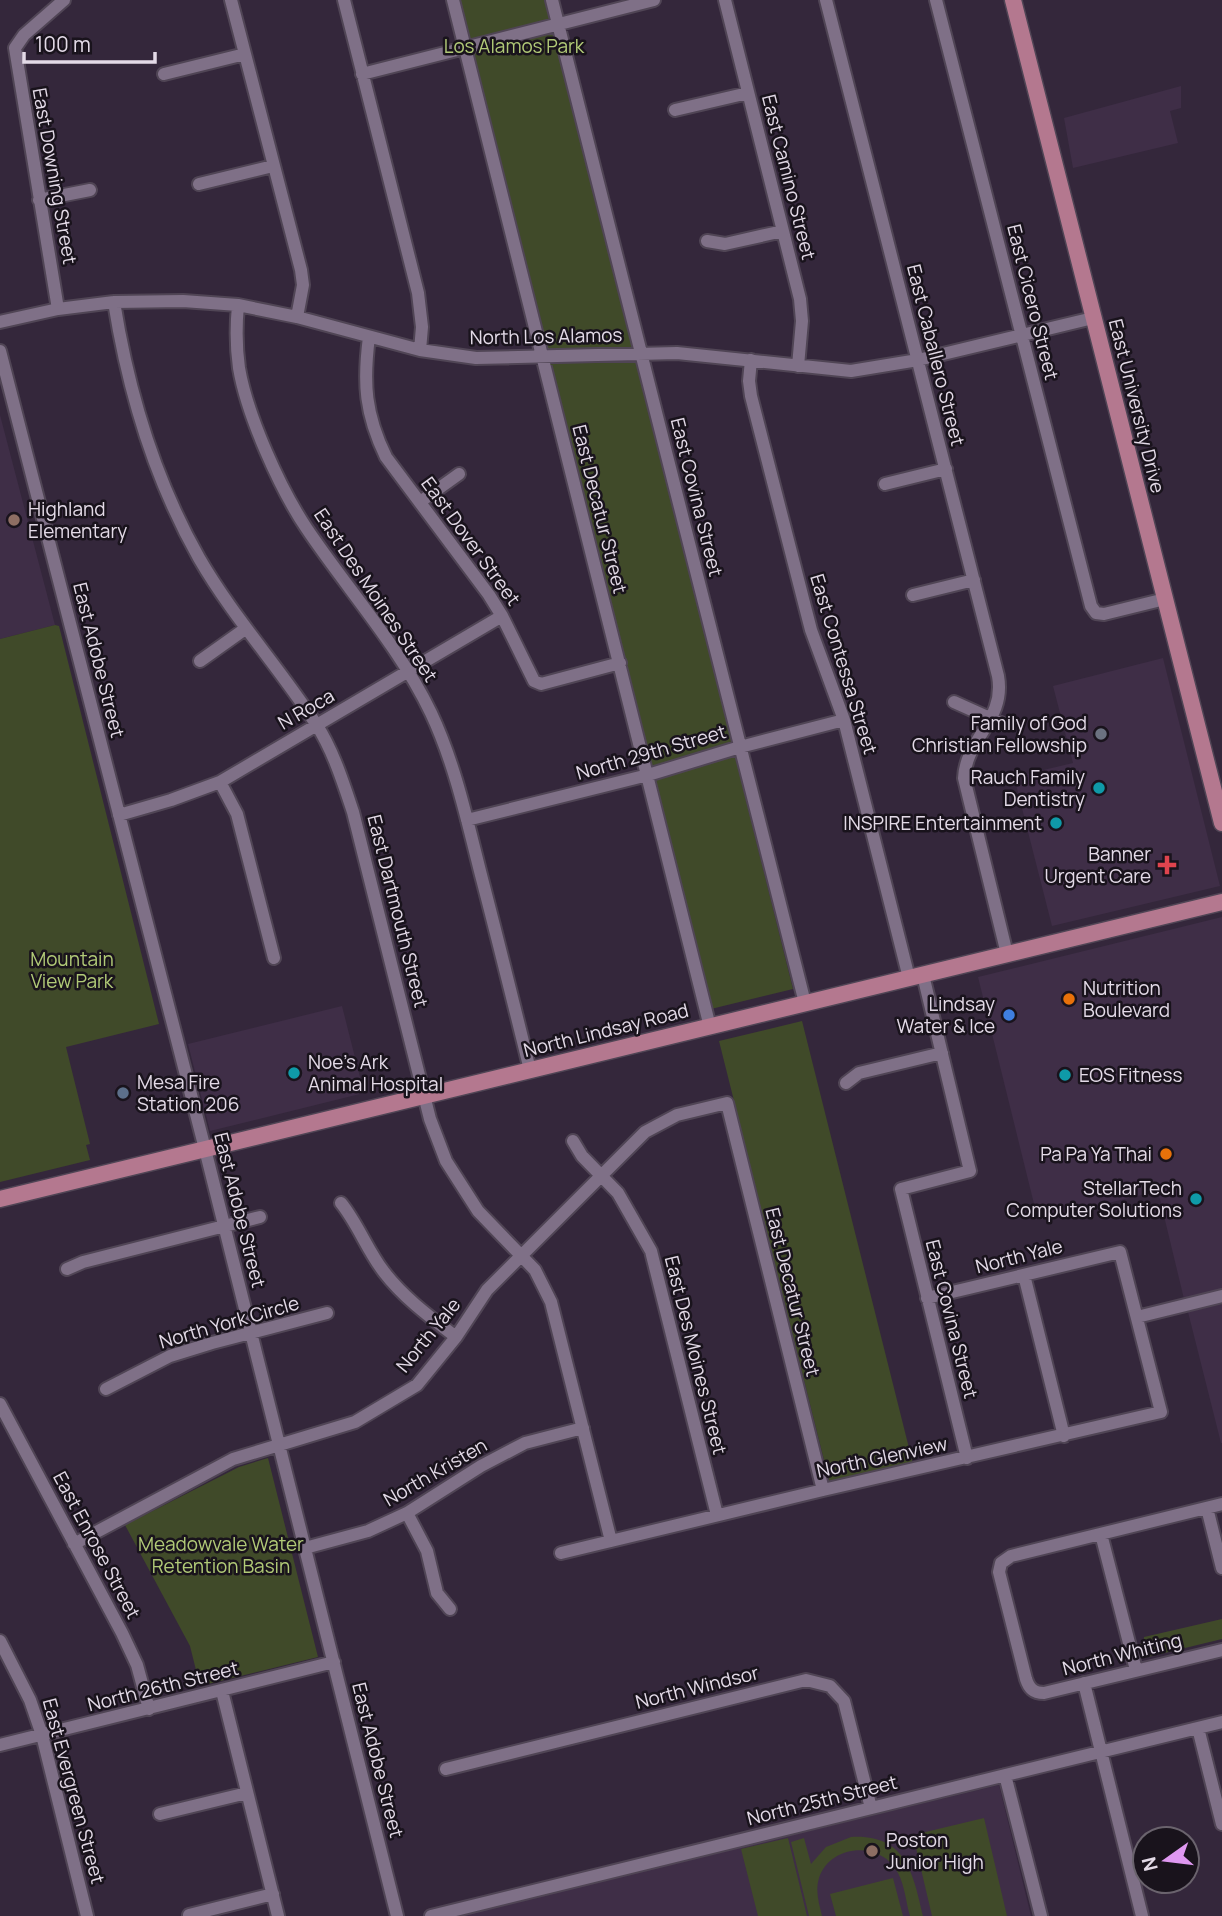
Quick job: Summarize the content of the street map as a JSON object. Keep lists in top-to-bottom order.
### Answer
{
  "streets": {
    "main road": ["East University Drive", "North Lindsay Road"],
    "street": [
      "East Downing Street",
      "East Camino Street",
      "East Cicero Street",
      "North Los Alamos",
      "East Caballero Street",
      "East Covina Street",
      "East Decatur Street",
      "East Dover Street",
      "East Des Moines Street",
      "East Adobe Street",
      "East Contessa Street",
      "N Roca",
      "North 29th Street",
      "East Dartmouth Street",
      "North Yale",
      "North York Circle",
      "North Glenview",
      "North Kristen",
      "East Enrose Street",
      "North Whiting",
      "North 26th Street",
      "North Windsor",
      "East Evergreen Street",
      "North 25th Street"
    ]
  },
  "crossings": [
    ["East Downing Street", "North Los Alamos"],
    ["East Camino Street", "North Los Alamos"],
    ["East Cicero Street", "North Los Alamos"],
    ["East Cicero Street", "East University Drive"],
    ["North Los Alamos", "East Caballero Street"],
    ["North Los Alamos", "East University Drive"],
    ["North Los Alamos", "East Covina Street"],
    ["North Los Alamos", "East Decatur Street"],
    ["North Los Alamos", "East Dover Street"],
    ["North Los Alamos", "East Des Moines Street"],
    ["North Los Alamos", "East Contessa Street"],
    ["North Los Alamos", "East Dartmouth Street"],
    ["East Caballero Street", "North Lindsay Road"],
    ["East Covina Street", "East Contessa Street"],
    ["East Covina Street", "North 29th Street"],
    ["East Covina Street", "North Lindsay Road"],
    ["East Covina Street", "North Yale"],
    ["East Covina Street", "North Glenview"],
    ["East Decatur Street", "East Dover Street"],
    ["East Decatur Street", "North 29th Street"],
    ["East Decatur Street", "North Lindsay Road"],
    ["East Decatur Street", "North Yale"],
    ["East Decatur Street", "North Glenview"],
    ["East Dover Street", "N Roca"],
    ["East Des Moines Street", "N Roca"],
    ["East Des Moines Street", "North 29th Street"],
    ["East Des Moines Street", "North Lindsay Road"],
    ["East Des Moines Street", "North Yale"],
    ["East Des Moines Street", "North Glenview"],
    ["East Adobe Street", "N Roca"],
    ["East Adobe Street", "North Lindsay Road"],
    ["East Adobe Street", "North Yale"],
    ["East Adobe Street", "North York Circle"],
    ["East Adobe Street", "North Kristen"],
    ["East Adobe Street", "North 26th Street"],
    ["East Contessa Street", "North 29th Street"],
    ["East Contessa Street", "North Lindsay Road"],
    ["N Roca", "East Dartmouth Street"],
    ["East Dartmouth Street", "North Lindsay Road"],
    ["East Dartmouth Street", "North Yale"],
    ["East Dartmouth Street", "North Glenview"],
    ["East Dartmouth Street", "North Kristen"],
    ["North Yale", "North Glenview"],
    ["North Yale", "East Enrose Street"],
    ["East Enrose Street", "North 26th Street"],
    ["North 26th Street", "East Evergreen Street"],
    ["North Windsor", "North 25th Street"]
  ],
  "parks": ["Los Alamos Park", "Mountain View Park", "Meadowvale Water Retention Basin"],
  "places": {
    "other": [
      "Highland Elementary",
      "Family of God Christian Fellowship",
      "Rauch Family Dentistry",
      "INSPIRE Entertainment",
      "Nutrition Boulevard",
      "Lindsay Water & Ice",
      "Noe's Ark Animal Hospital",
      "EOS Fitness",
      "Mesa Fire Station 206",
      "Pa Pa Ya Thai",
      "StellarTech Computer Solutions",
      "Poston Junior High"
    ],
    "health": ["Banner Urgent Care"]
  },
  "scale_bar": "100 m",
  "north": "left"
}
